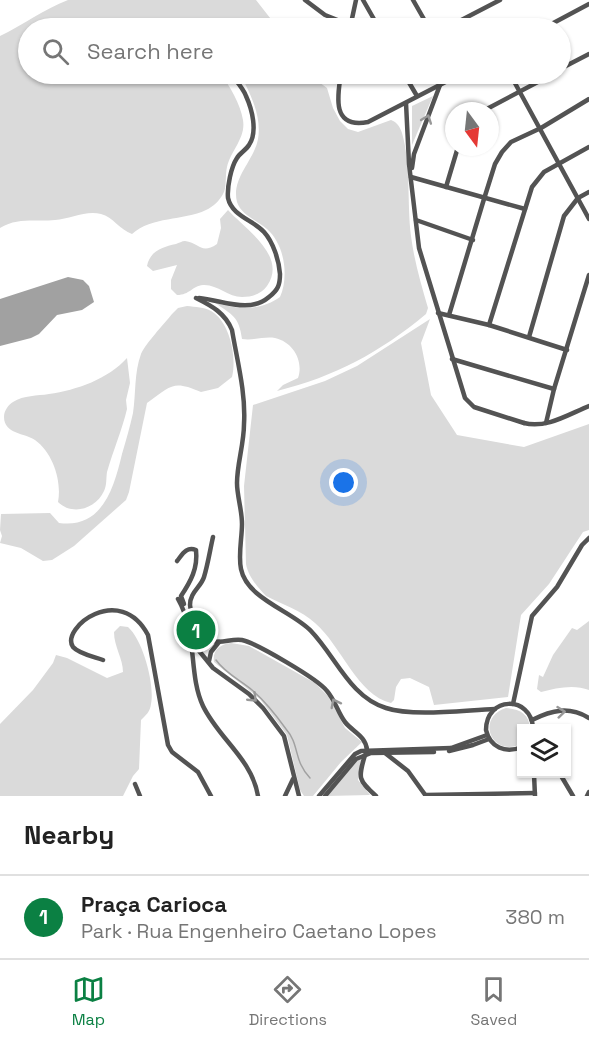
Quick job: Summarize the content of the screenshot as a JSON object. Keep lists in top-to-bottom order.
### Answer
{
  "north": "bottom",
  "page": {
    "search": "Search here",
    "pins": "1",
    "heading": "Nearby",
    "list": [
      {
        "mark": "1",
        "name": "Praça Carioca",
        "note": "Park · Rua Engenheiro Caetano Lopes",
        "value": "380 m"
      }
    ],
    "nav": ["Map", "Directions", "Saved"]
  }
}
